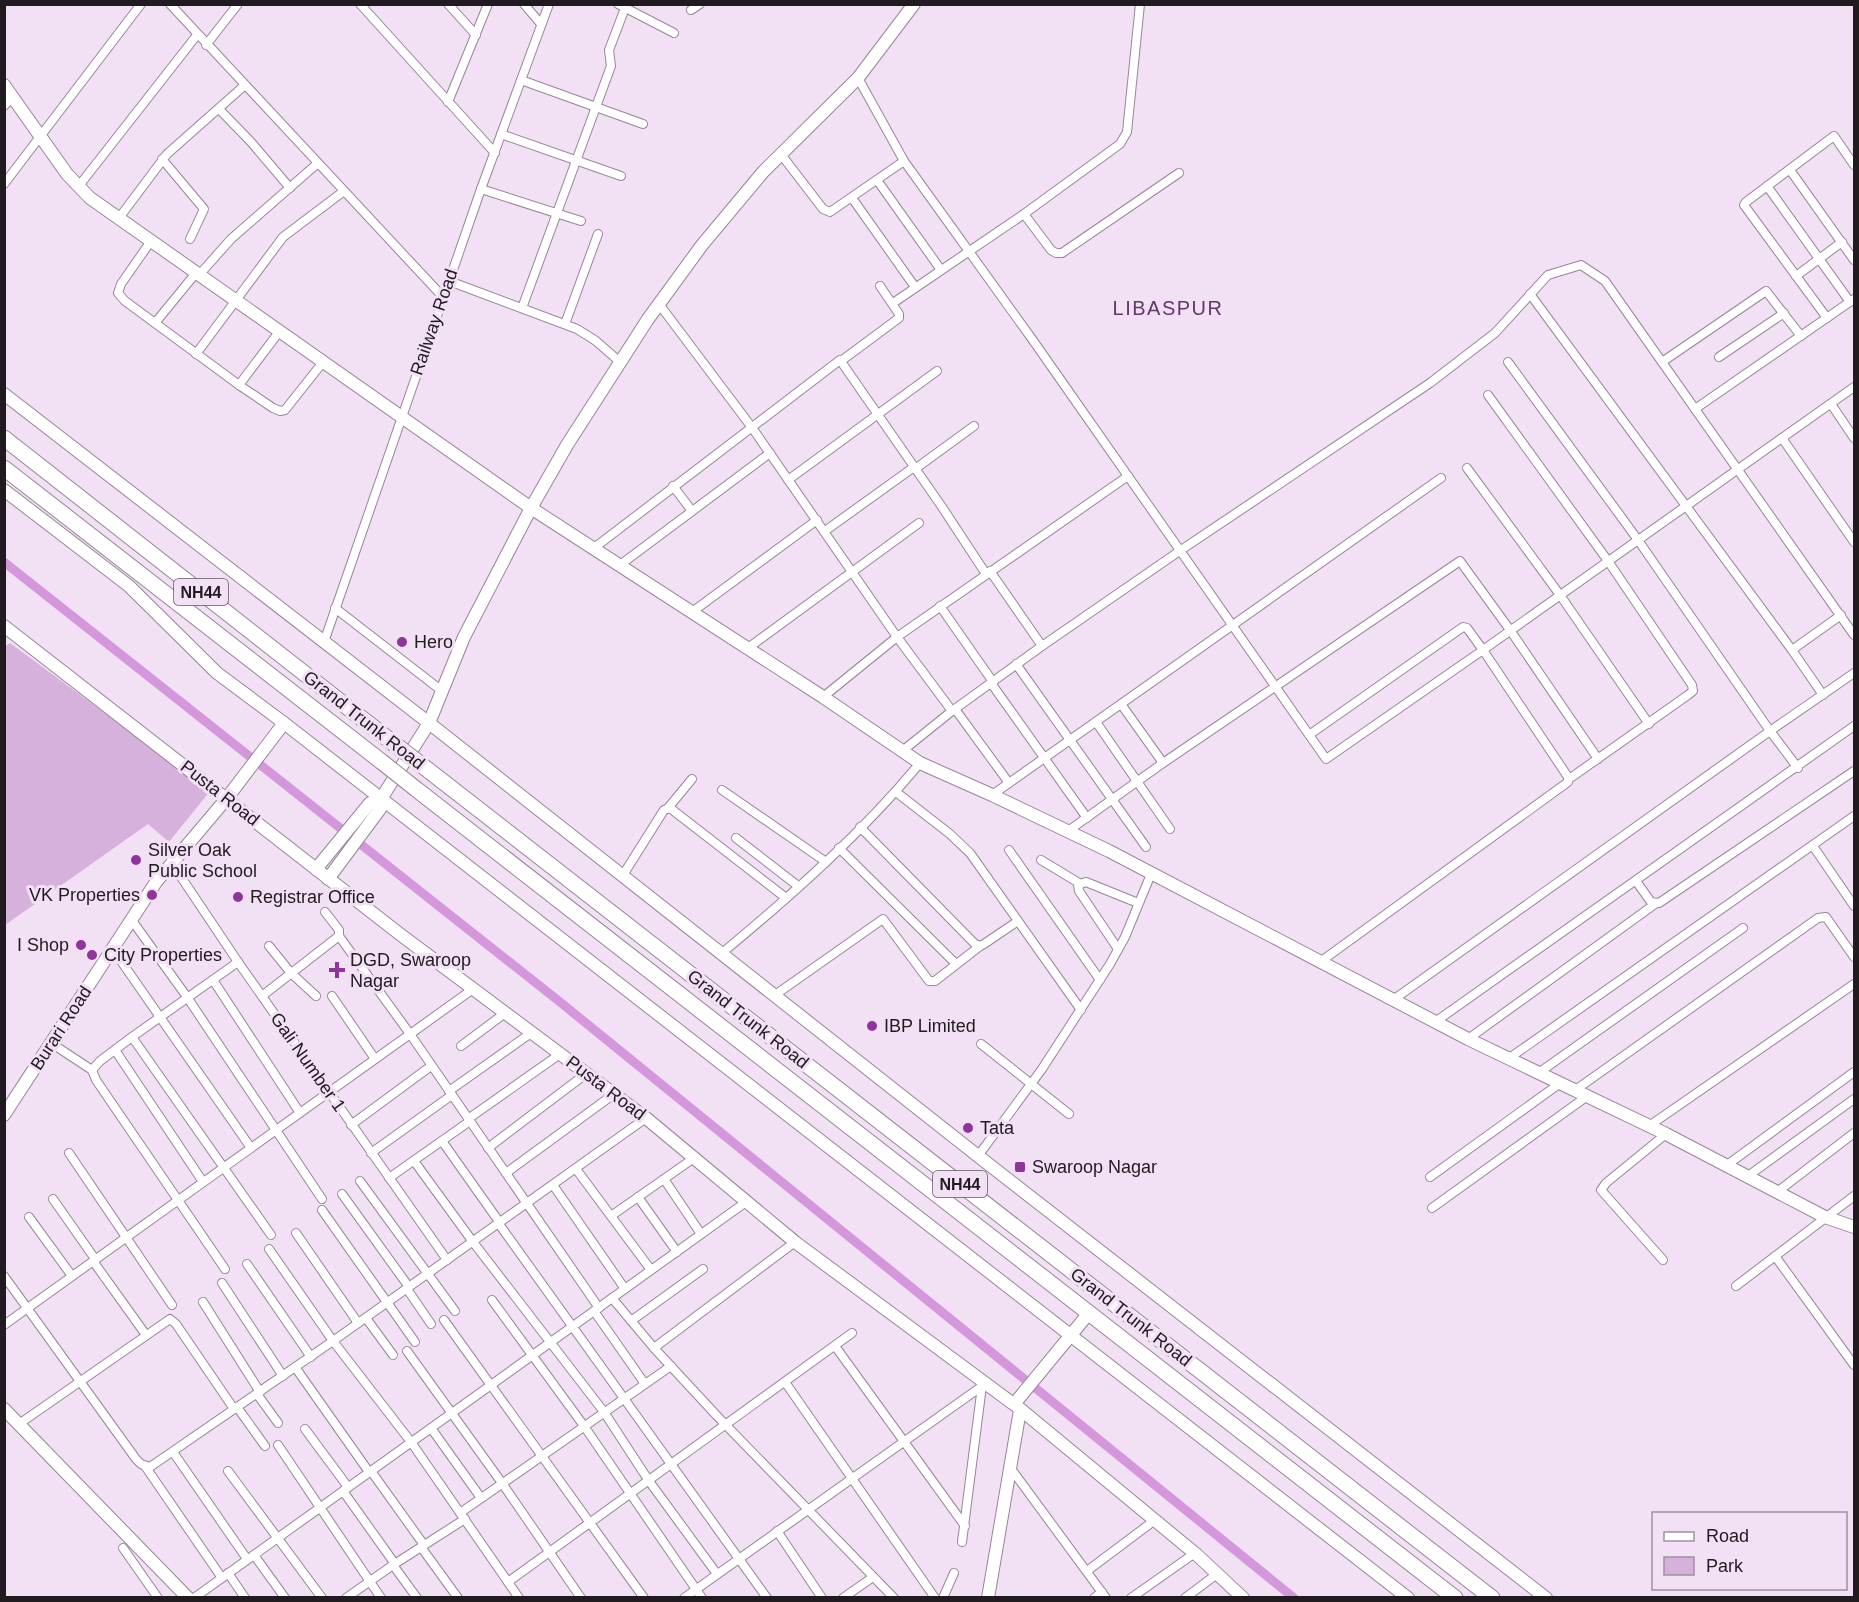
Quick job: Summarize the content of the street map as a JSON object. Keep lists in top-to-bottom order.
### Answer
{
  "streets": {
    "highway": ["NH44", "Grand Trunk Road"],
    "main road": ["Pusta Road", "Burari Road"],
    "street": ["Railway Road", "Gali Number 1"]
  },
  "crossings": [
    ["Pusta Road", "Burari Road"],
    ["Burari Road", "Gali Number 1"]
  ],
  "districts": ["LIBASPUR"],
  "places": {
    "other": [
      "Hero",
      "Silver Oak Public School",
      "VK Properties",
      "Registrar Office",
      "I Shop",
      "City Properties",
      "IBP Limited",
      "Tata"
    ],
    "health": ["DGD, Swaroop Nagar"],
    "transit": ["Swaroop Nagar"]
  },
  "legend": ["Road", "Park"]
}
